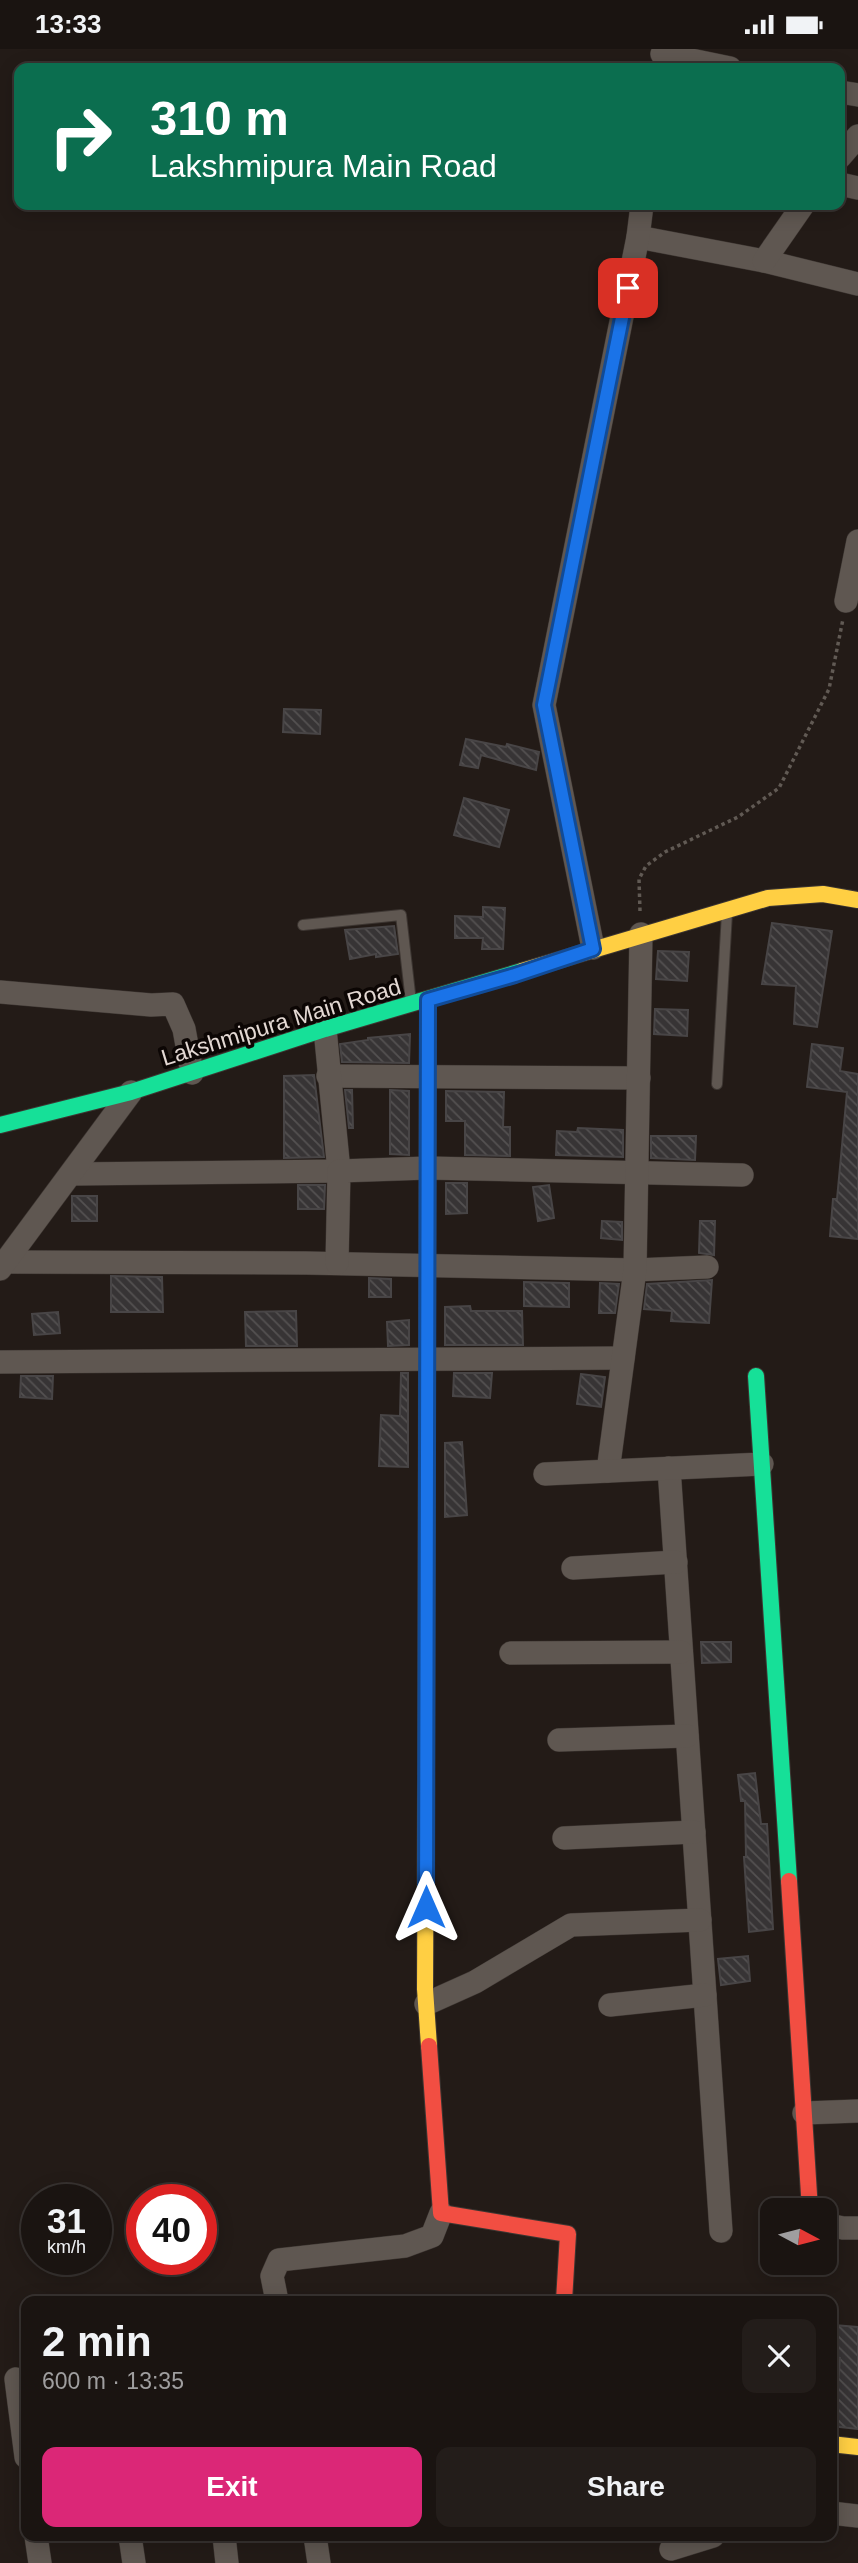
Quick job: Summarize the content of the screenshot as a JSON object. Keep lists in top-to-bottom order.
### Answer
{
  "streets": {
    "street": ["Lakshmipura Main Road"]
  },
  "north": "right",
  "page": {
    "status": "13:33",
    "turn": ["310 m", "Lakshmipura Main Road"],
    "speed": "31 km/h",
    "limit": "40",
    "heading": ["2 min", "600 m · 13:35"],
    "buttons": ["Exit", "Share"]
  }
}
